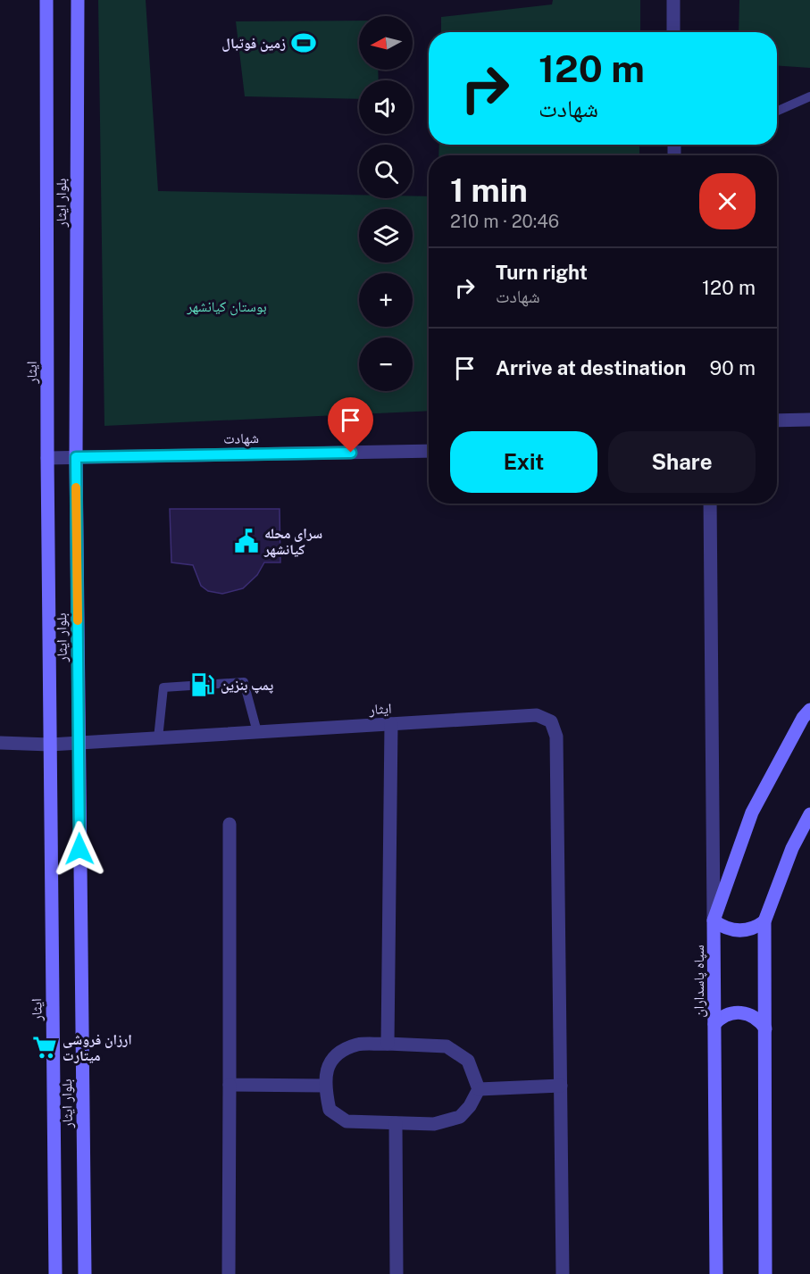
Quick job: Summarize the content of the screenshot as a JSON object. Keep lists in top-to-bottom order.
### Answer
{
  "streets": {
    "street": [
      "بلوار ایثار",
      "ایثار",
      "شهادت",
      "سپاه پاسداران"
    ]
  },
  "crossings": [
    ["بلوار ایثار", "ایثار"],
    ["بلوار ایثار", "شهادت"],
    ["ایثار", "شهادت"]
  ],
  "parks": ["بوستان کیانشهر"],
  "places": {
    "sports": ["زمین فوتبال"],
    "public building": ["سرای محله کیانشهر"],
    "fuel station": ["پمپ بنزین"],
    "supermarket": ["ارزان فروشی میتارت"]
  },
  "north": "left",
  "page": {
    "map_buttons": ["+", "−"],
    "turn": ["120 m", "شهادت"],
    "heading": ["1 min", "210 m · 20:46"],
    "list": [
      {
        "name": "Turn right",
        "note": "شهادت",
        "value": "120 m"
      },
      {
        "name": "Arrive at destination",
        "value": "90 m"
      }
    ],
    "buttons": ["Exit", "Share"]
  }
}
